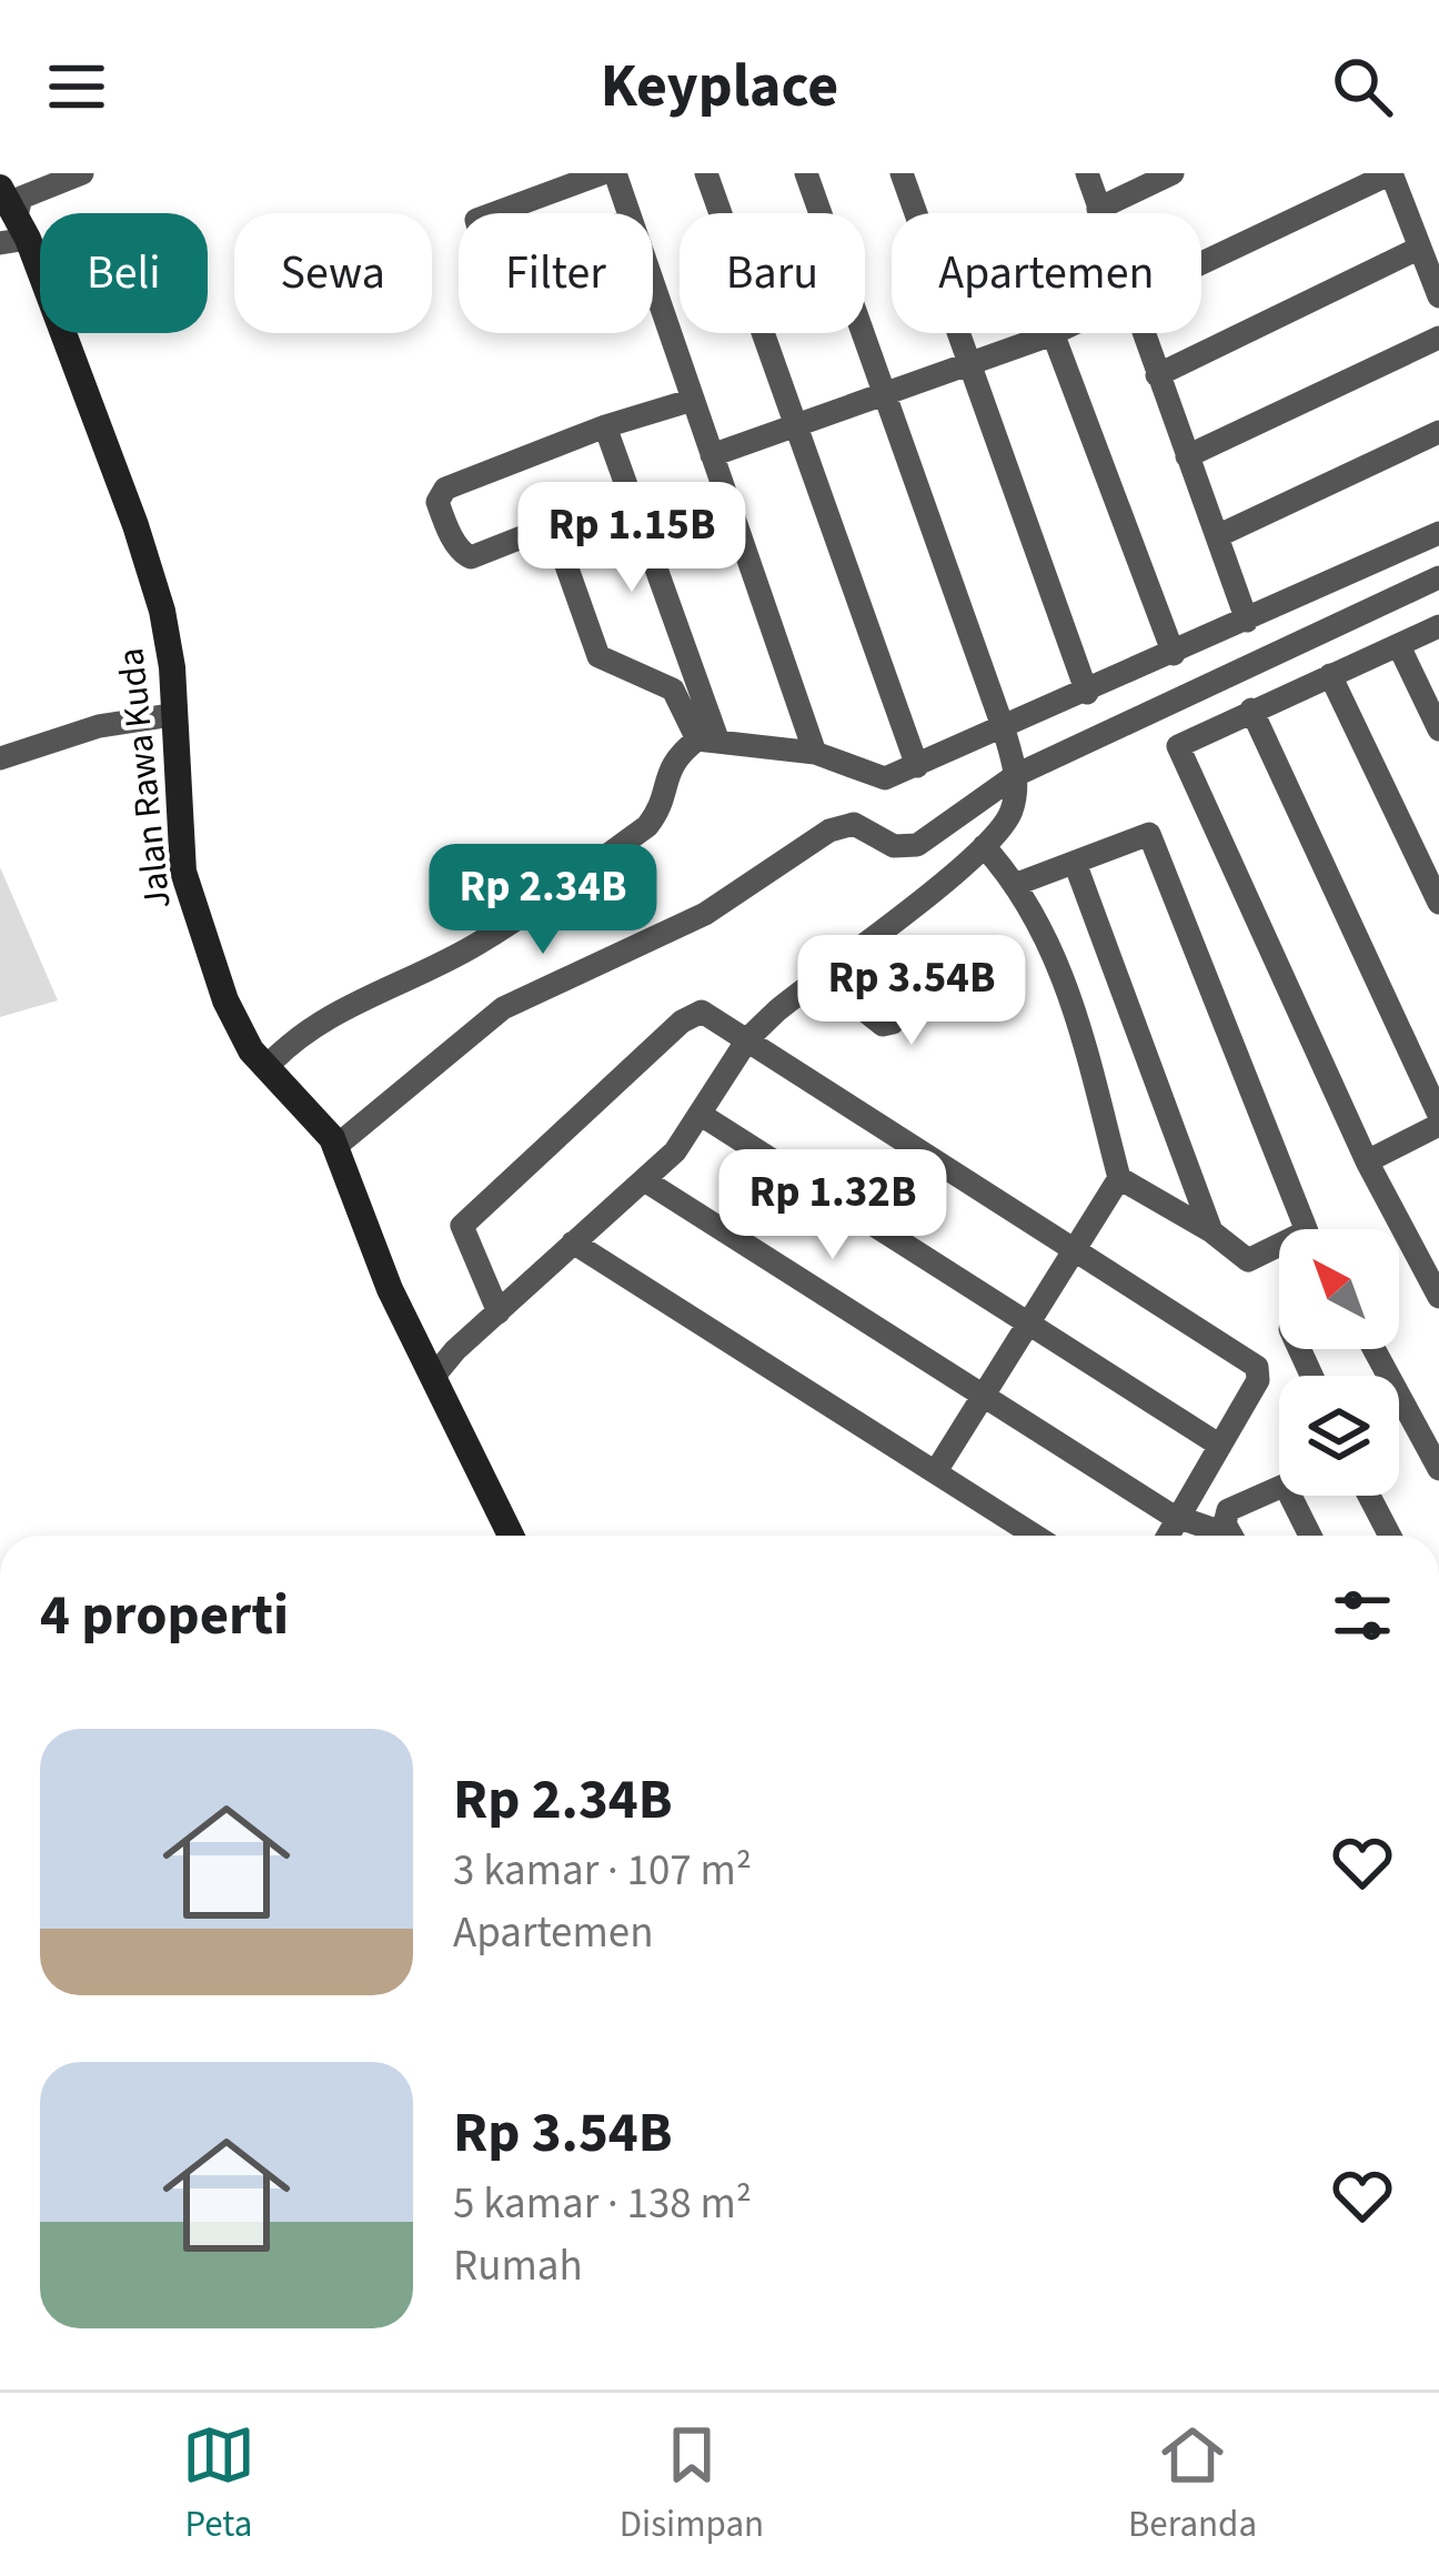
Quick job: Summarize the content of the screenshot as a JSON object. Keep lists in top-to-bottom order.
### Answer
{
  "streets": {
    "street": ["Jalan Rawa Kuda"]
  },
  "north": "top left",
  "page": {
    "header": "Keyplace",
    "chip": [
      "Beli",
      "Sewa",
      "Filter",
      "Baru",
      "Apartemen"
    ],
    "price": [
      "Rp 1.15B",
      "Rp 2.34B",
      "Rp 3.54B",
      "Rp 1.32B"
    ],
    "heading": "4 properti",
    "list": [
      {
        "name": "Rp 2.34B",
        "note": "3 kamar · 107 m² · Apartemen"
      },
      {
        "name": "Rp 3.54B",
        "note": "5 kamar · 138 m² · Rumah"
      }
    ],
    "tabs": ["Peta", "Disimpan", "Beranda"]
  }
}
